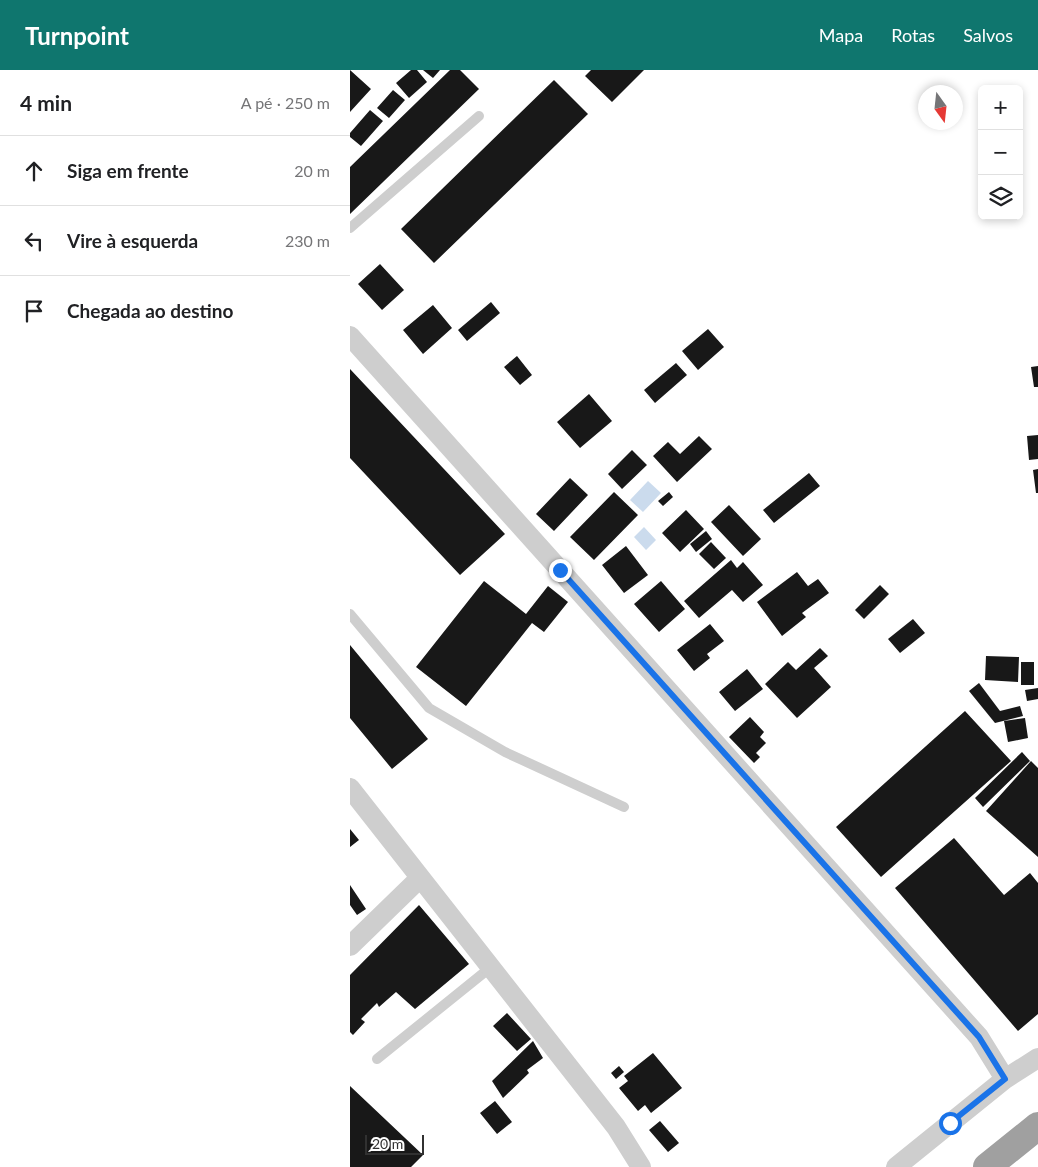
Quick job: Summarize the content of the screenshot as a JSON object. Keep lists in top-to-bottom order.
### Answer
{
  "scale_bar": "20 m",
  "north": "bottom",
  "page": {
    "header": "Turnpoint",
    "nav": ["Mapa", "Rotas", "Salvos"],
    "heading": ["4 min", "A pé · 250 m"],
    "map_buttons": ["+", "−"],
    "list": [
      ["Siga em frente", "20 m"],
      ["Vire à esquerda", "230 m"],
      "Chegada ao destino"
    ],
    "scale": "20 m"
  }
}
